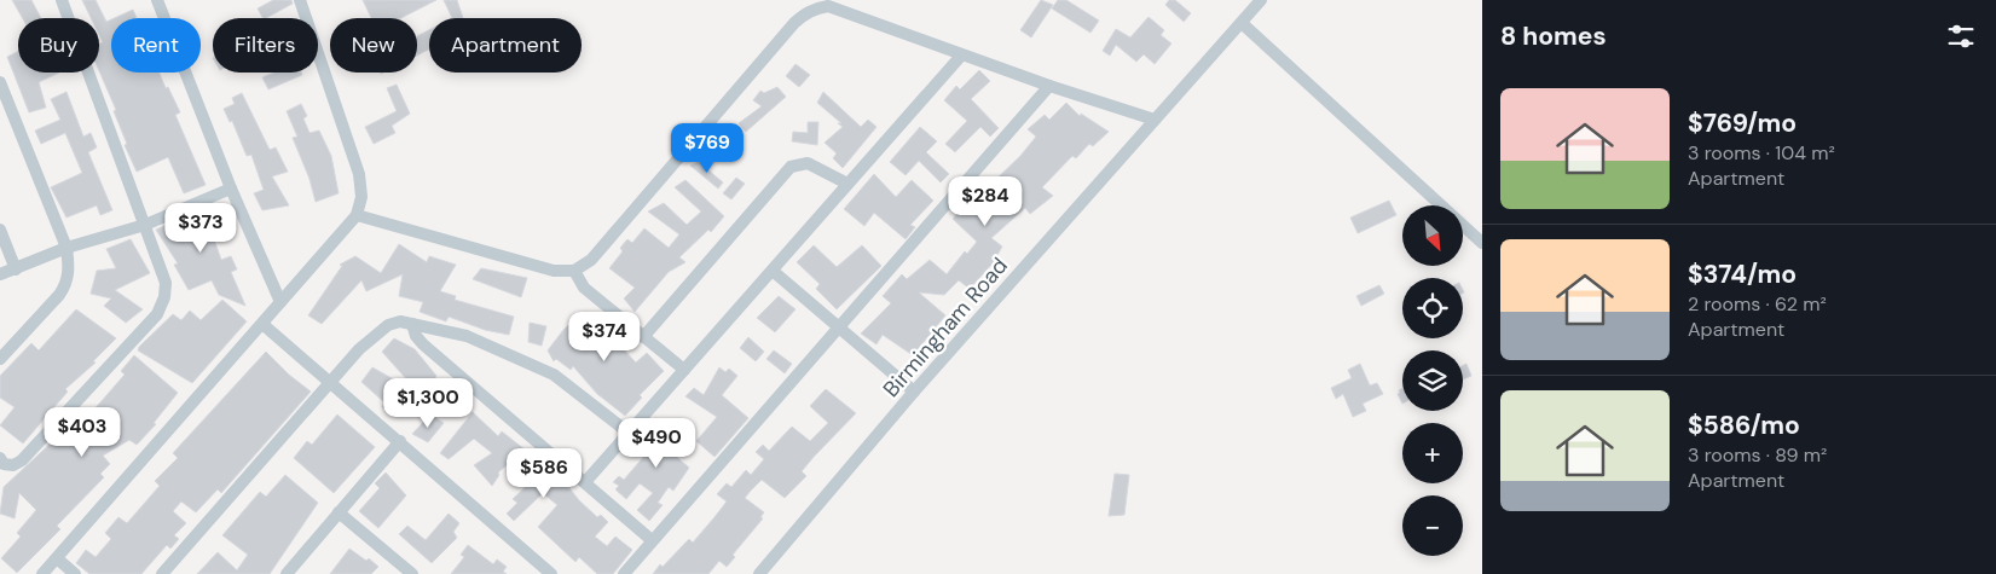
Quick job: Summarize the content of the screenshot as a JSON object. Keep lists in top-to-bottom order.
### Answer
{
  "streets": {
    "street": ["Birmingham Road"]
  },
  "north": "bottom right",
  "page": {
    "heading": "8 homes",
    "chip": [
      "Buy",
      "Rent",
      "Filters",
      "New",
      "Apartment"
    ],
    "list": [
      {
        "name": "$769/mo",
        "note": "3 rooms · 104 m² · Apartment"
      },
      {
        "name": "$374/mo",
        "note": "2 rooms · 62 m² · Apartment"
      },
      {
        "name": "$586/mo",
        "note": "3 rooms · 89 m² · Apartment"
      }
    ],
    "price": [
      "$769",
      "$284",
      "$373",
      "$374",
      "$1,300",
      "$403",
      "$490",
      "$586"
    ],
    "map_buttons": ["+", "−"]
  }
}
